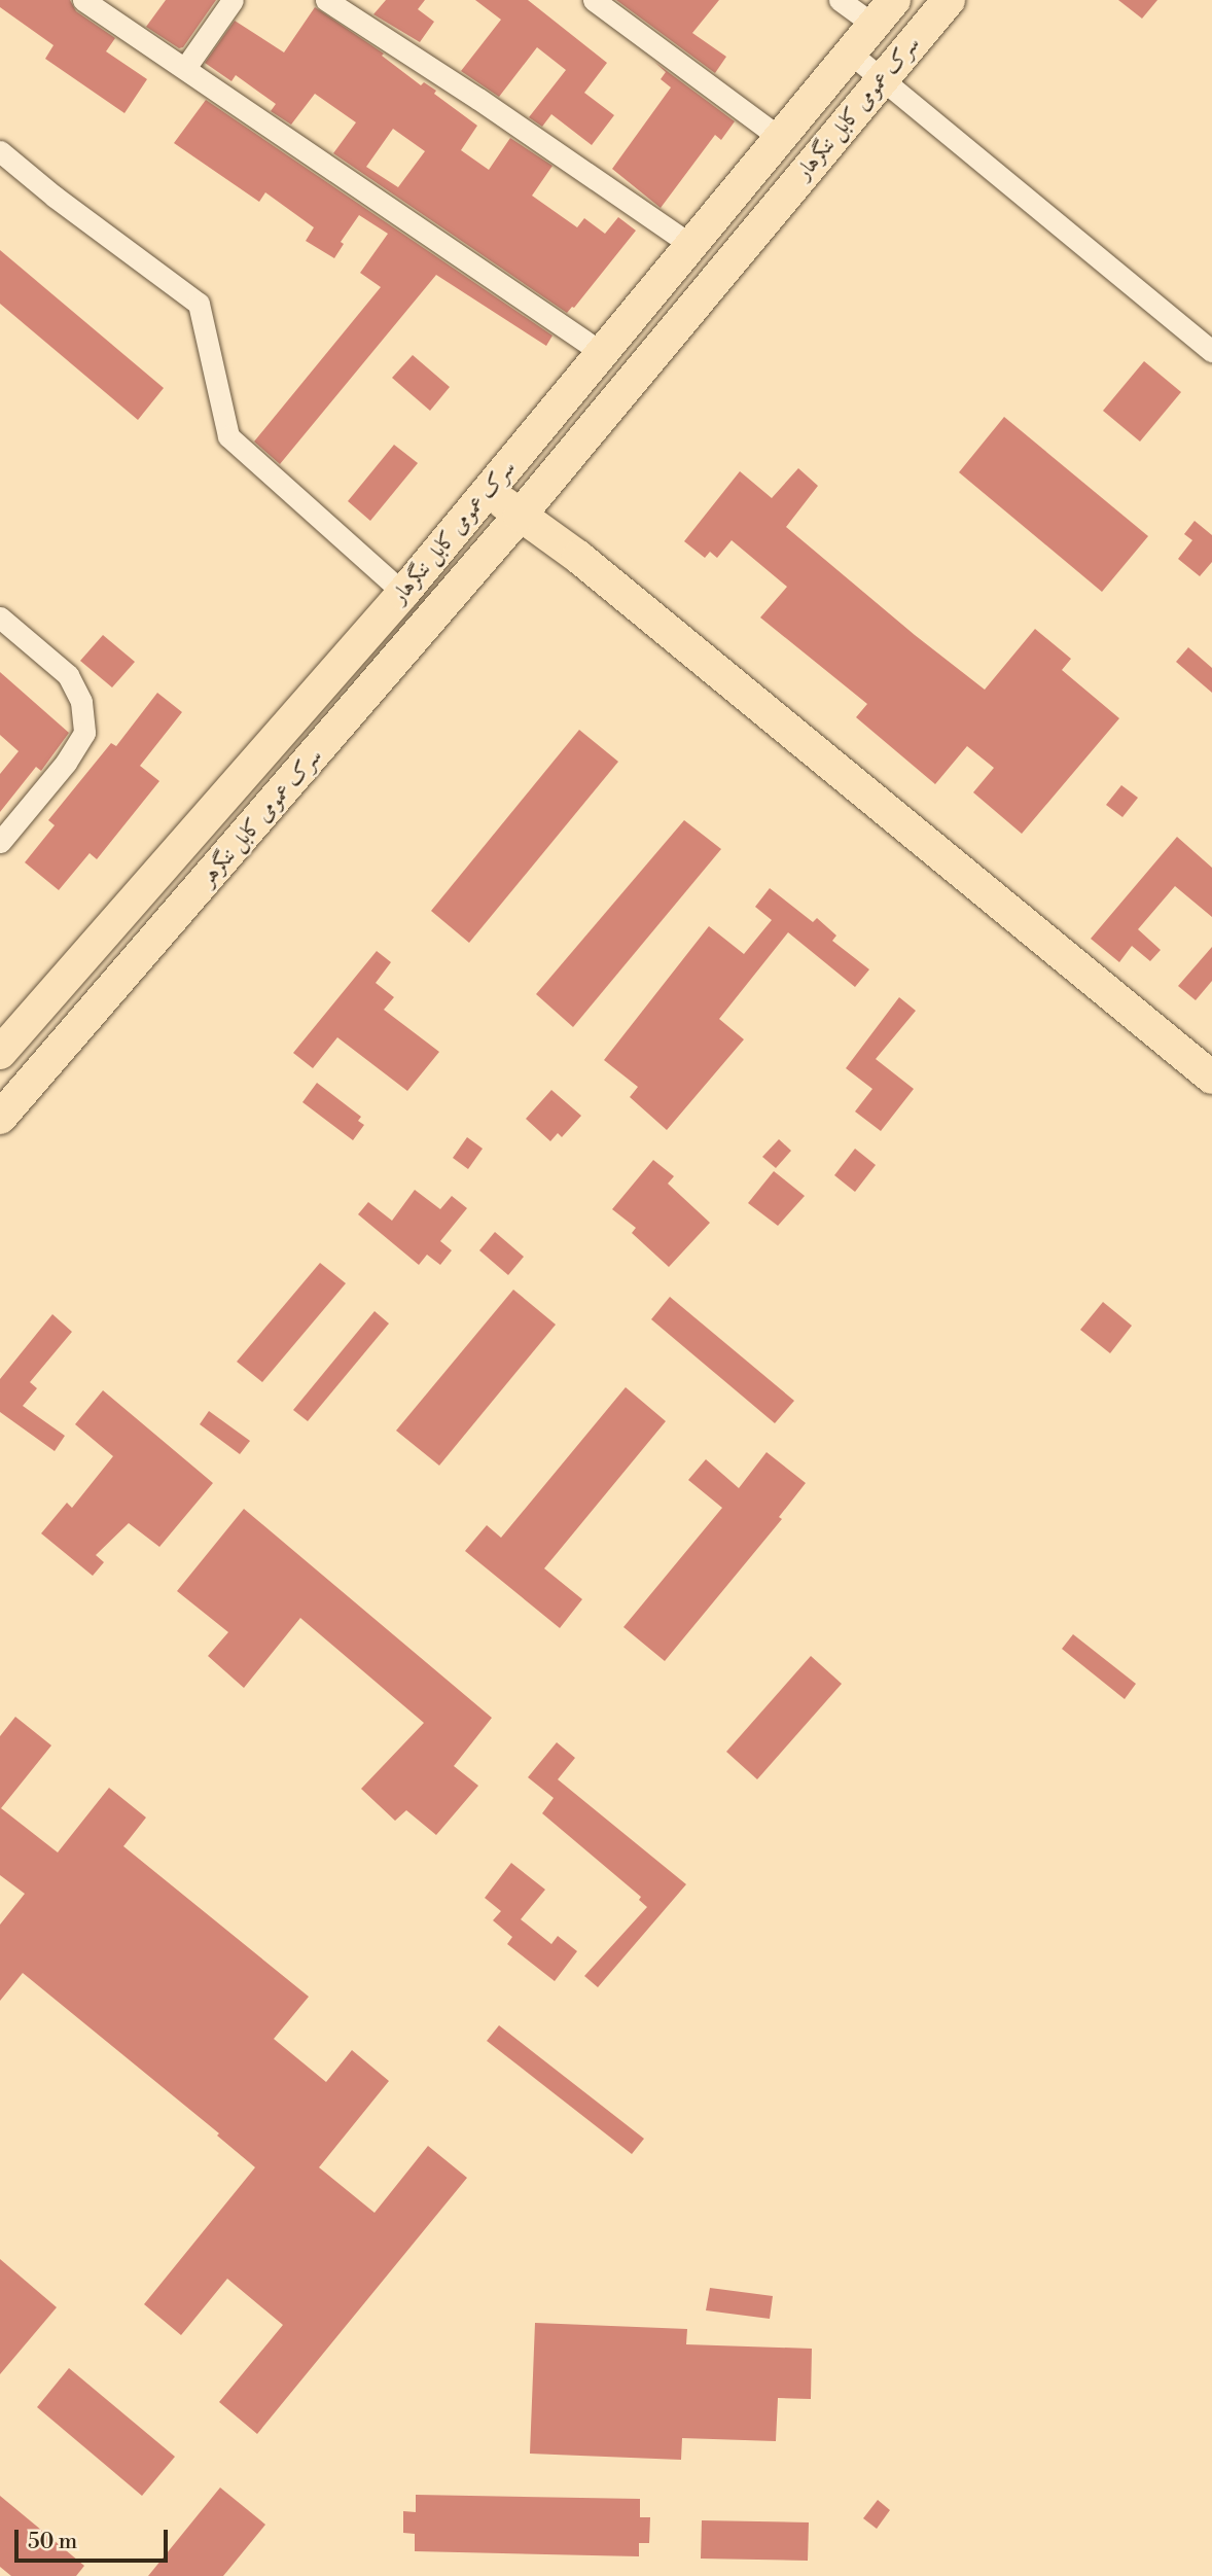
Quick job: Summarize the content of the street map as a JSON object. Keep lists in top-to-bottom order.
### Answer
{
  "streets": {
    "highway": ["سرک عمومی کابل ننگرهار", "سرک عمومی کابل ننگرهر"]
  },
  "crossings": [
    ["سرک عمومی کابل ننگرهار", "سرک عمومی کابل ننگرهر"]
  ],
  "scale_bar": "50 m"
}
